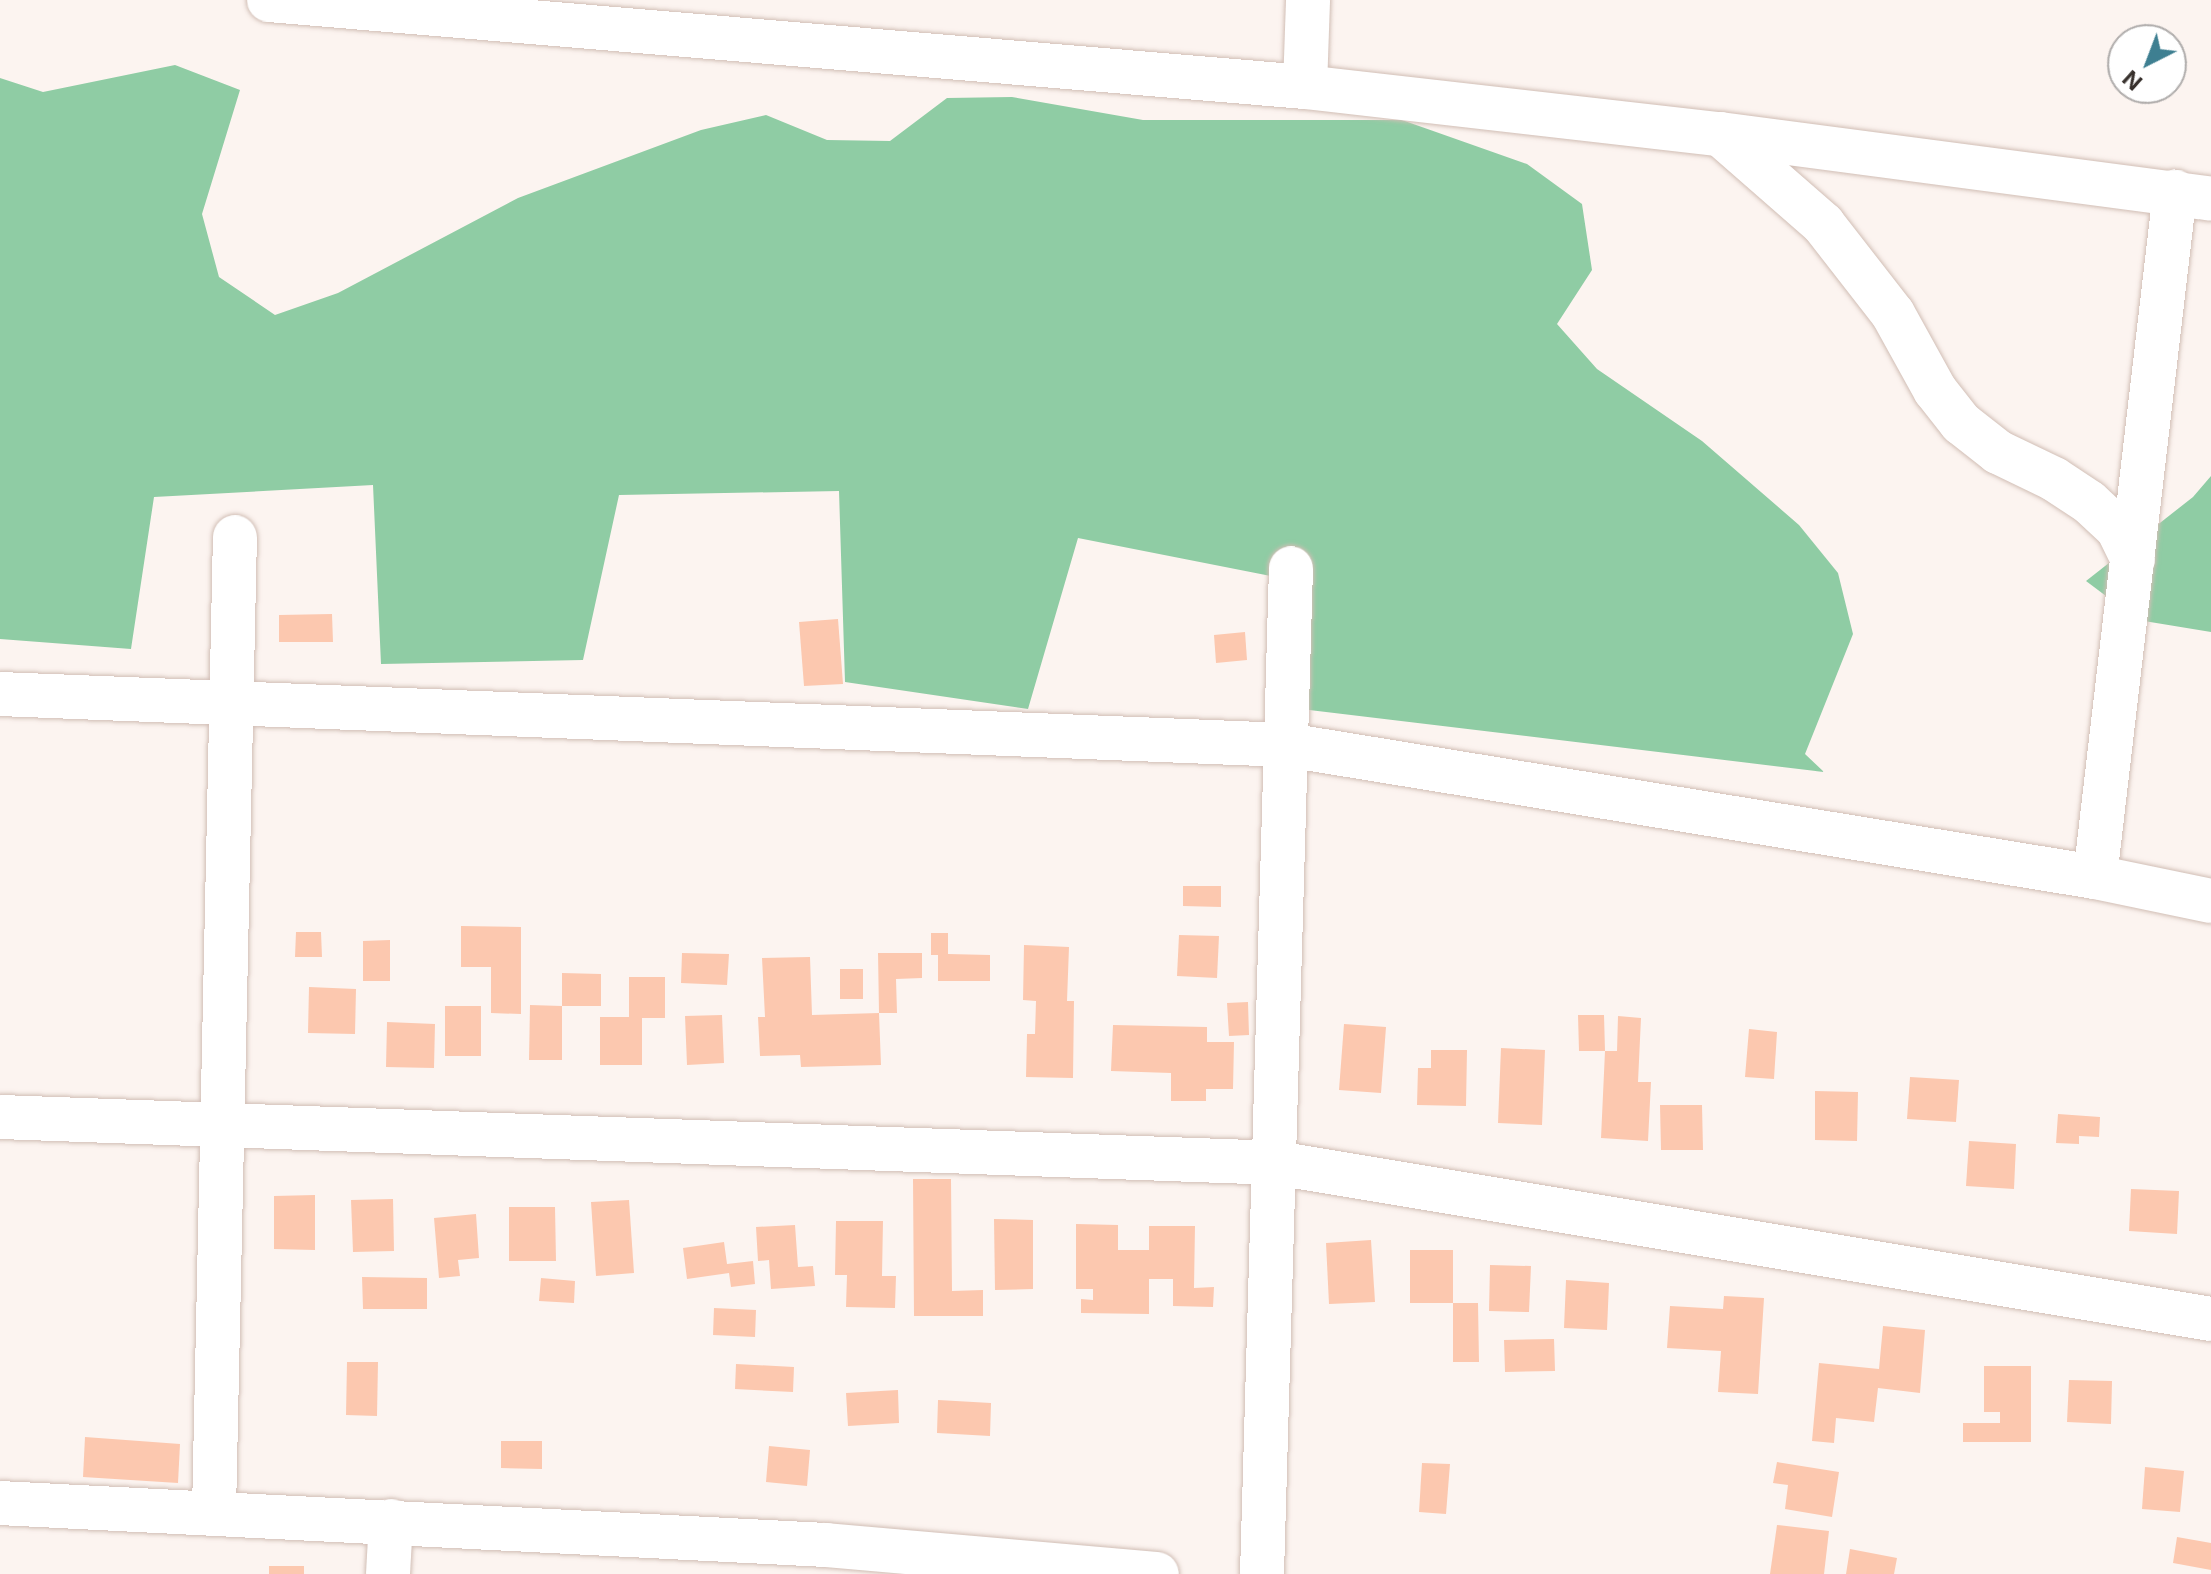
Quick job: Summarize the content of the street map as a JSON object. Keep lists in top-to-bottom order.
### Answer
{
  "north": "bottom left"
}
